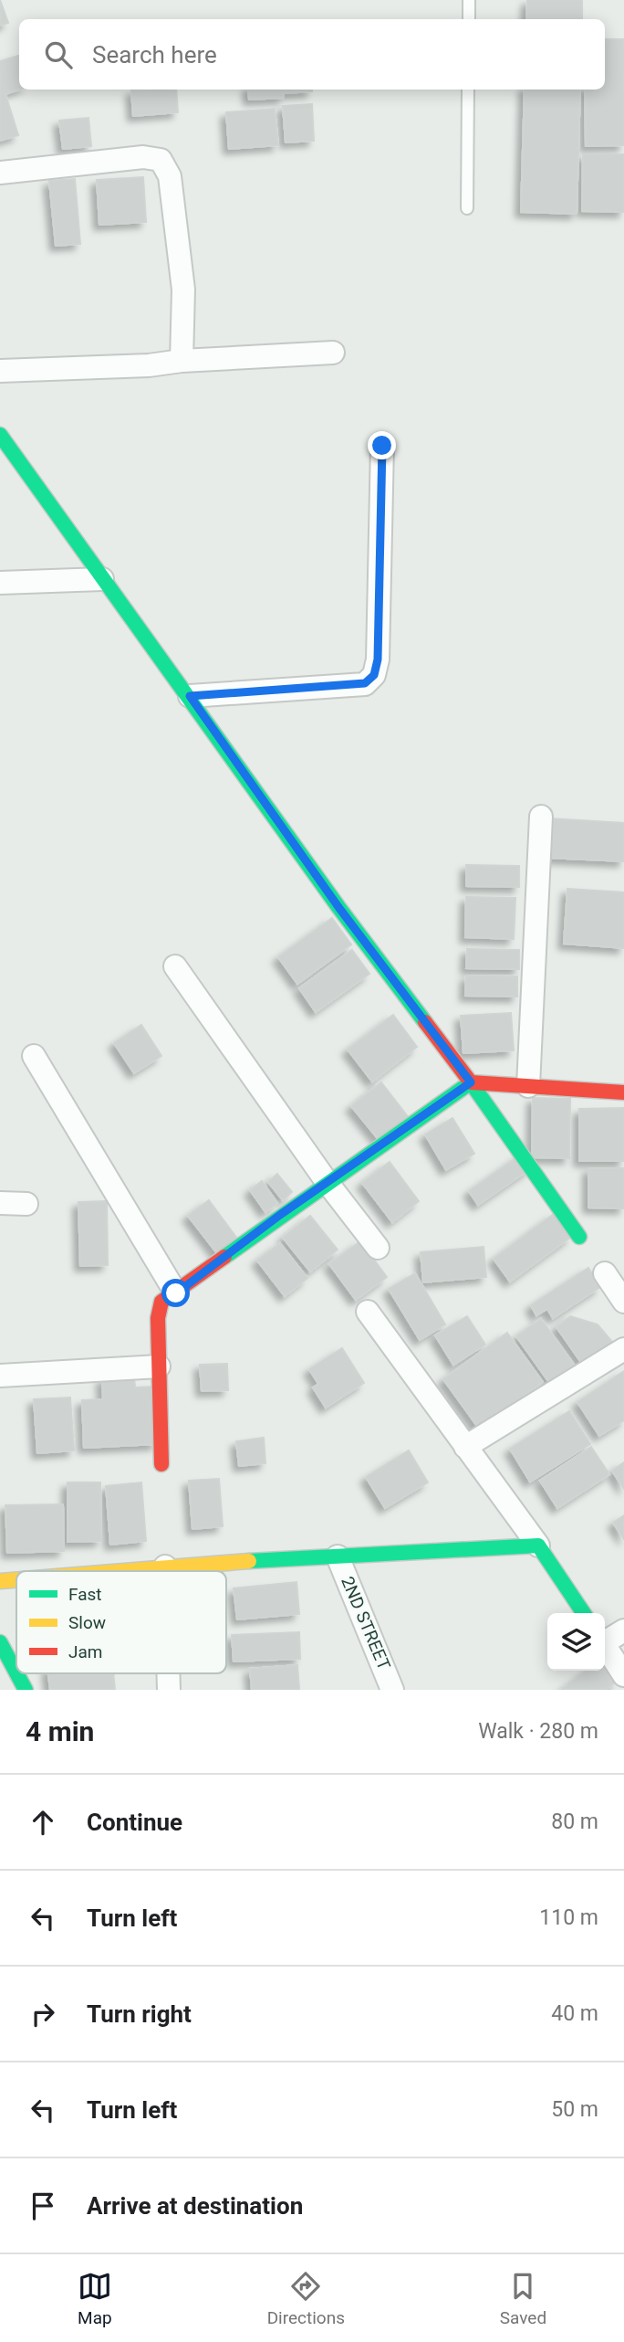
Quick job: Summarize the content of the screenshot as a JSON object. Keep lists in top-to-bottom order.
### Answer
{
  "streets": {
    "street": ["2ND STREET"]
  },
  "legend": ["Fast", "Slow", "Jam"],
  "page": {
    "search": "Search here",
    "heading": ["4 min", "Walk · 280 m"],
    "list": [
      ["Continue", "80 m"],
      ["Turn left", "110 m"],
      ["Turn right", "40 m"],
      ["Turn left", "50 m"],
      "Arrive at destination"
    ],
    "nav": ["Map", "Directions", "Saved"]
  }
}
